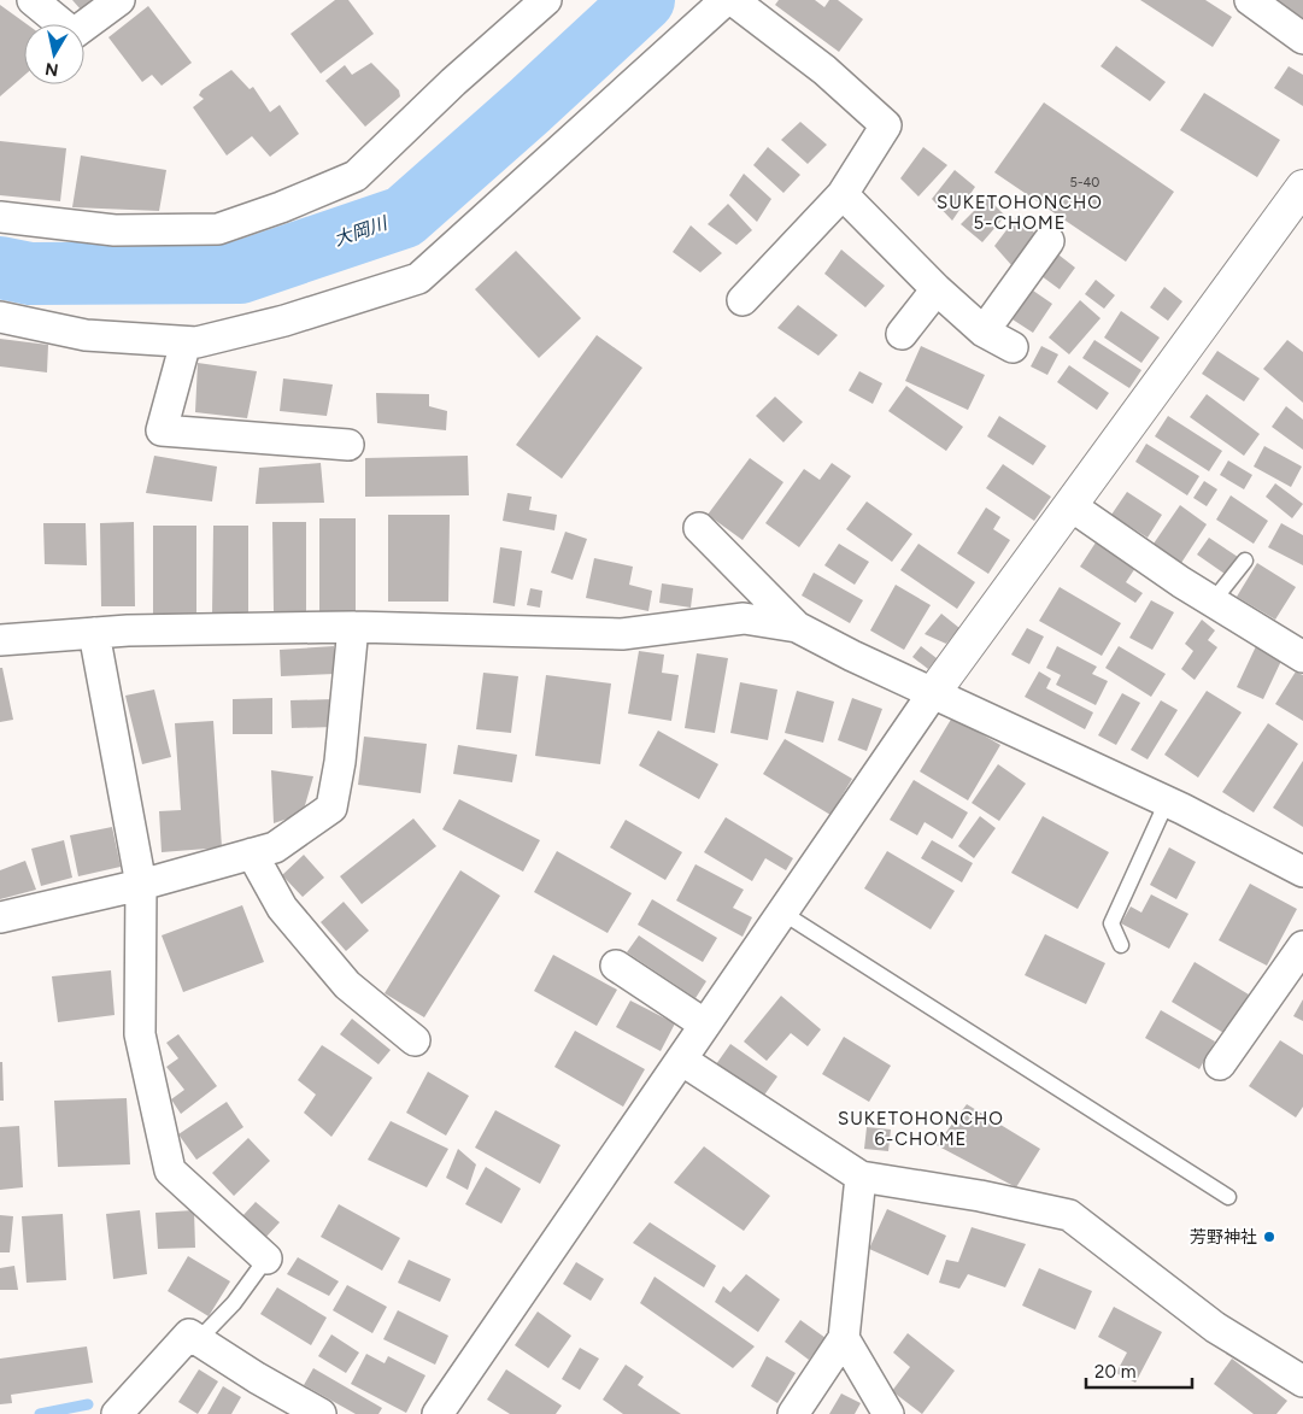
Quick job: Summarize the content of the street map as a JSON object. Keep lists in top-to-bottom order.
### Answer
{
  "districts": ["SUKETOHONCHO 5-CHOME", "SUKETOHONCHO 6-CHOME"],
  "water": ["大岡川"],
  "places": ["芳野神社"],
  "house_numbers": ["5-40"],
  "scale_bar": "20 m",
  "north": "bottom"
}
